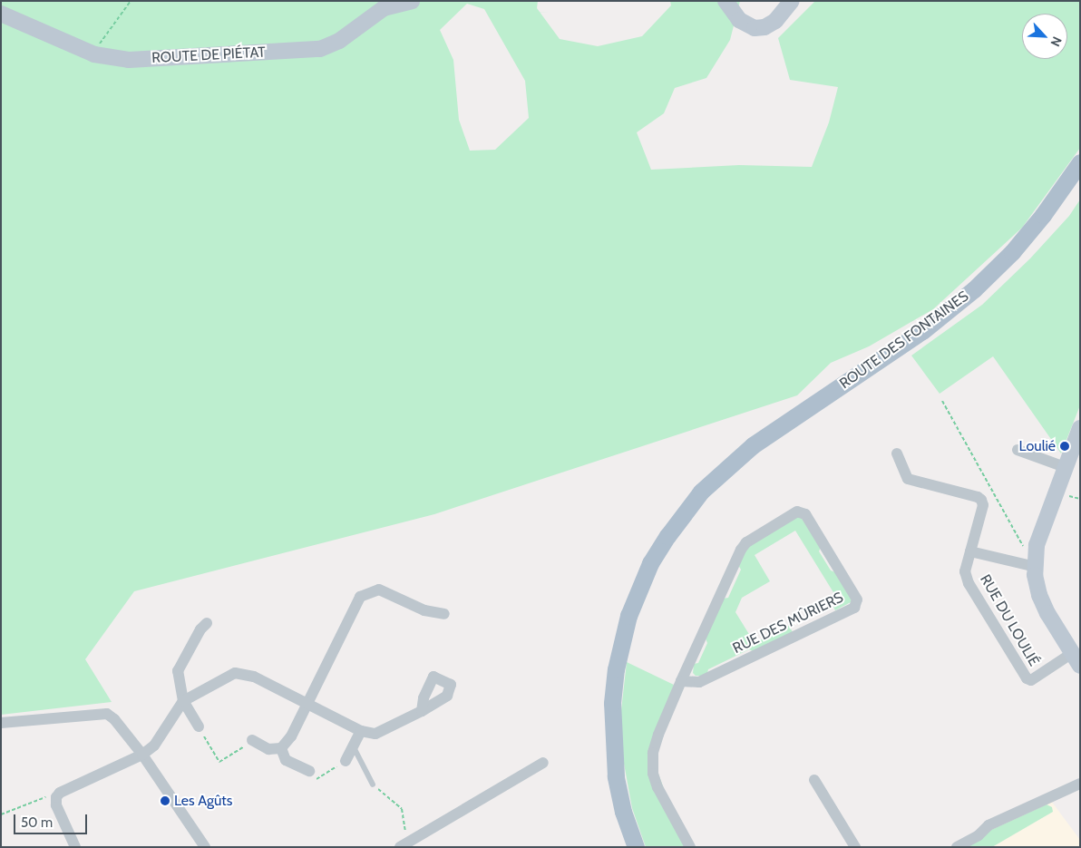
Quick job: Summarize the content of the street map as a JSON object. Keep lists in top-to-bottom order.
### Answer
{
  "streets": {
    "main road": ["ROUTE DES FONTAINES"],
    "street": ["ROUTE DE PIÉTAT", "RUE DU LOULIÉ", "RUE DES MÛRIERS"]
  },
  "places": ["Loulié", "Les Agûts"],
  "scale_bar": "50 m",
  "north": "bottom right"
}
